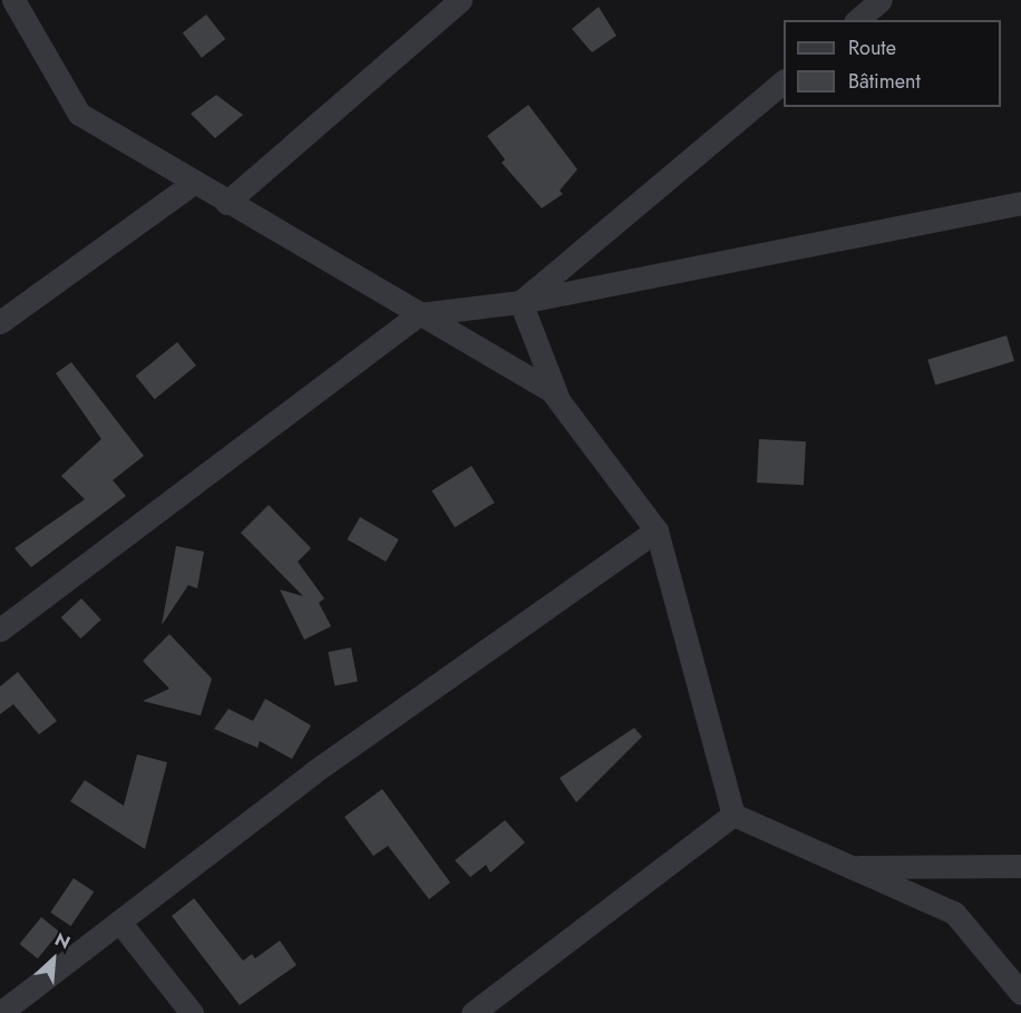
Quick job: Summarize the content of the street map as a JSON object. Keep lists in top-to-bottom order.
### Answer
{
  "legend": ["Route", "Bâtiment"],
  "north": "top right"
}
